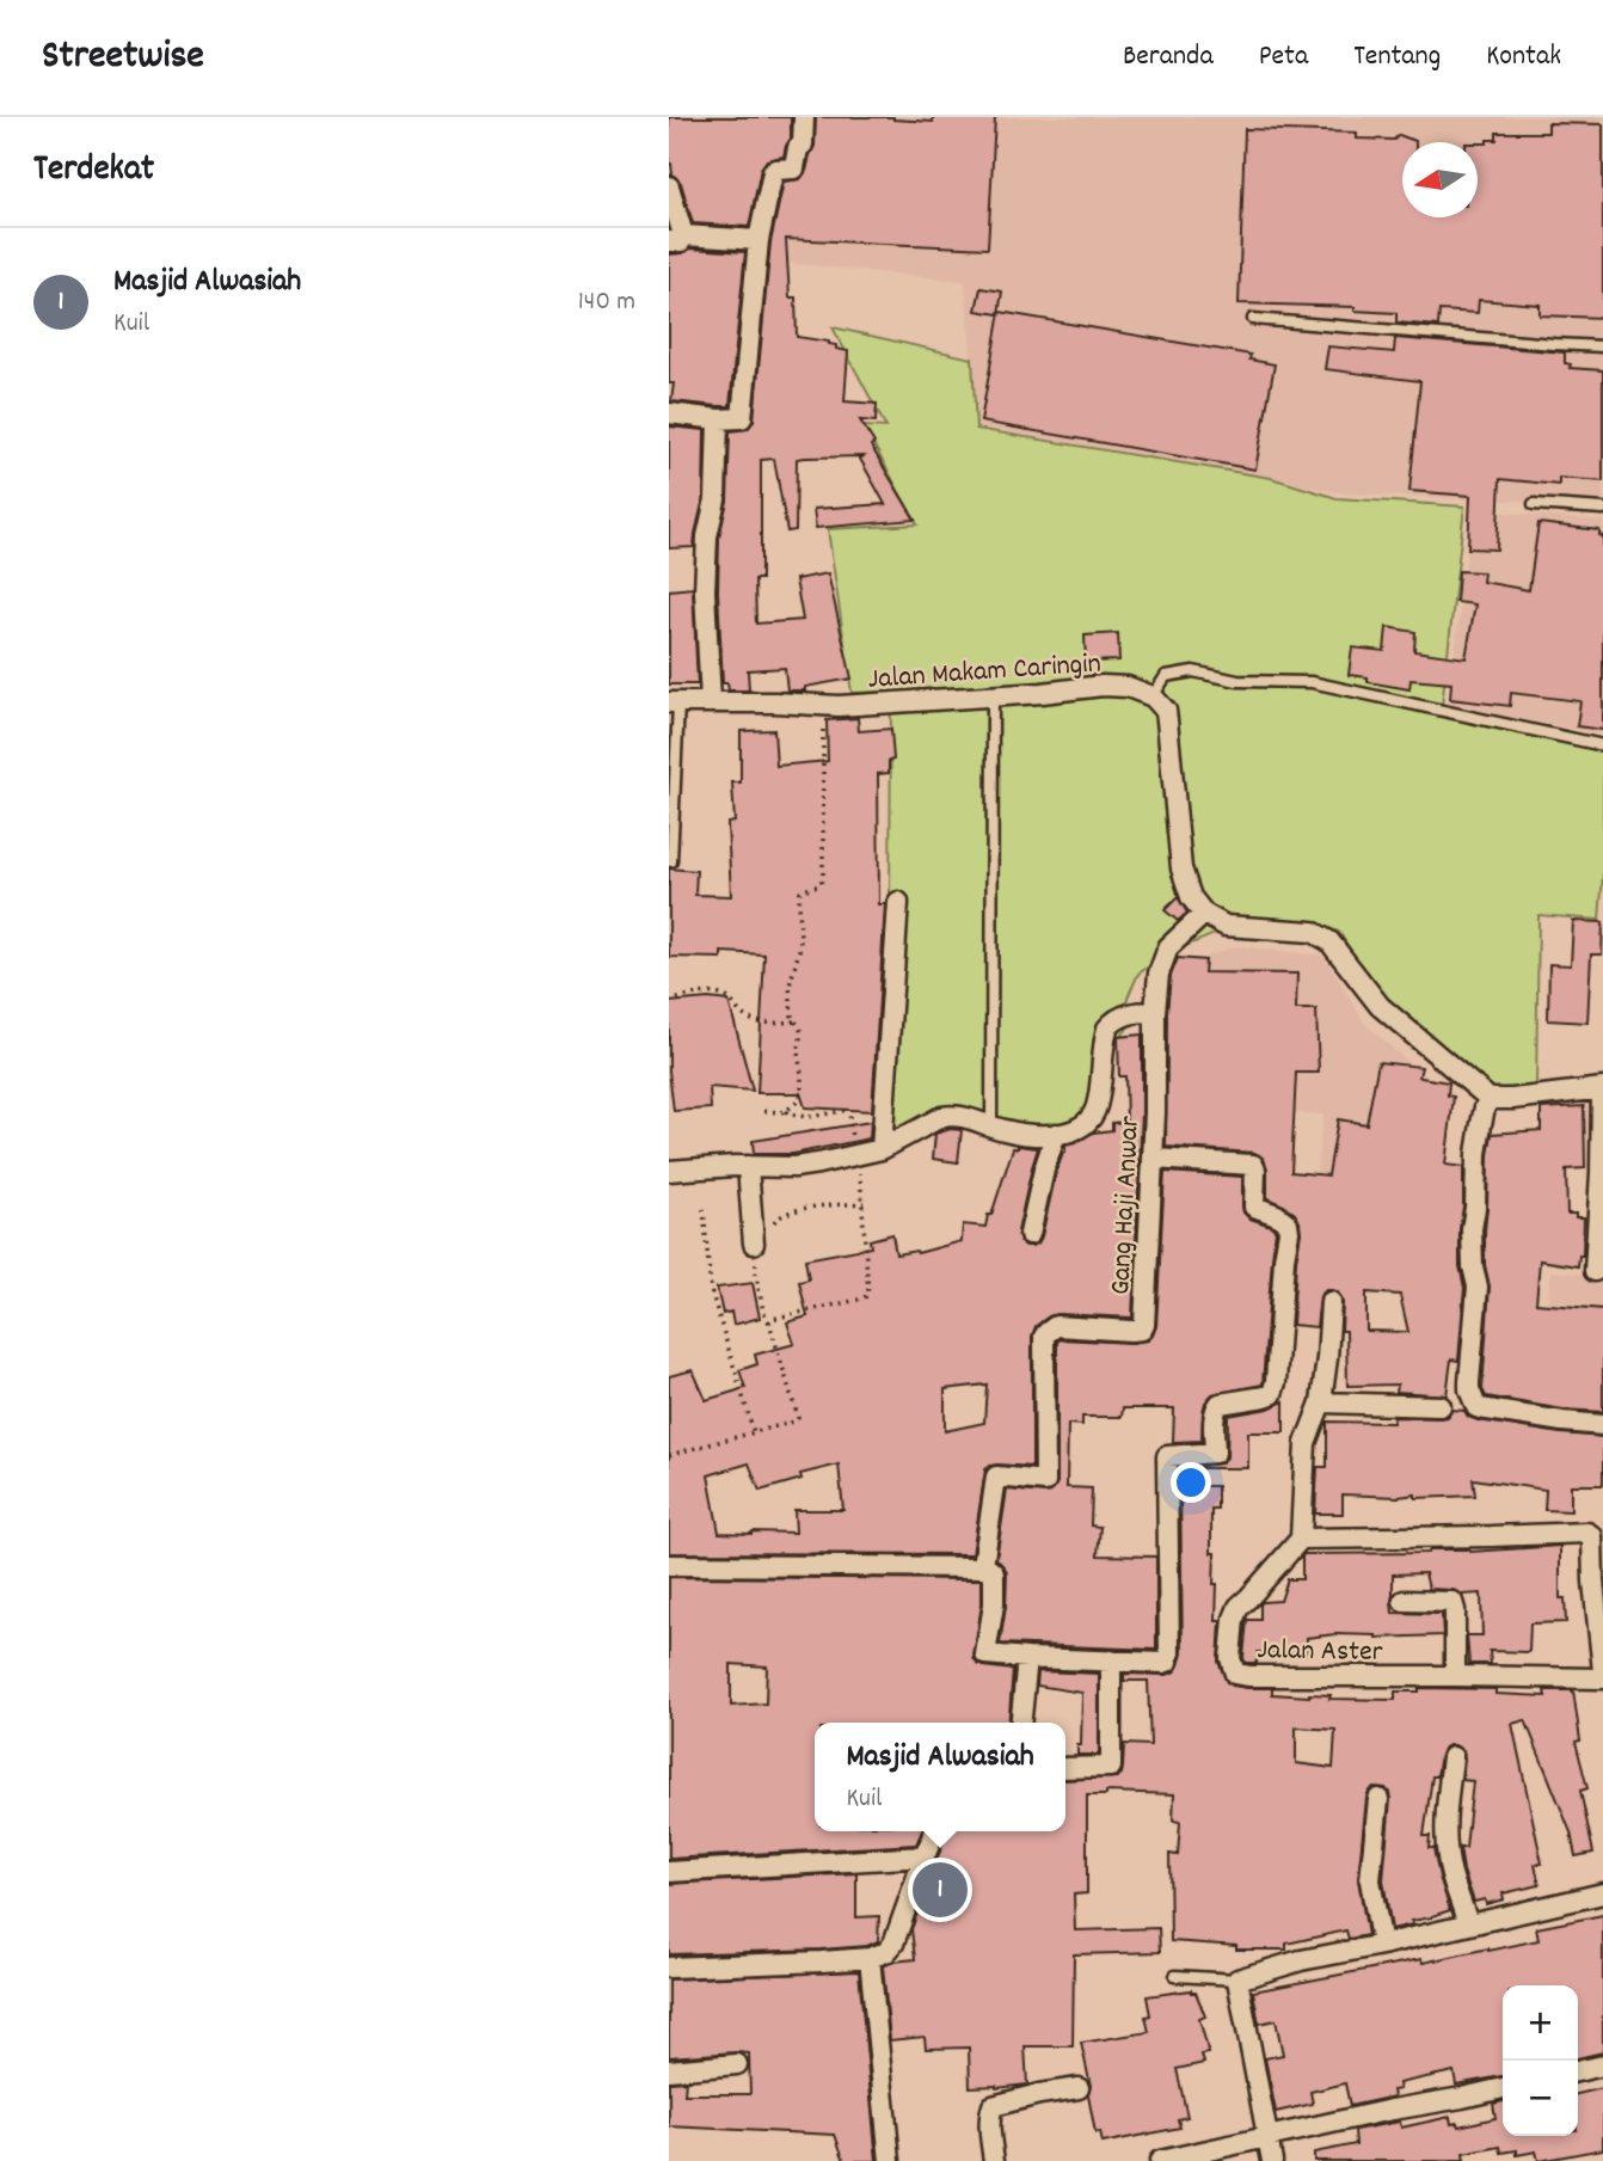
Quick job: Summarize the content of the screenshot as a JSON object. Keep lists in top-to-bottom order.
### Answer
{
  "streets": {
    "street": ["Jalan Makam Caringin", "Gang Haji Anwar", "Jalan Aster"]
  },
  "north": "left",
  "page": {
    "header": "Streetwise",
    "nav": [
      "Beranda",
      "Peta",
      "Tentang",
      "Kontak"
    ],
    "heading": "Terdekat",
    "list": [
      {
        "mark": "1",
        "name": "Masjid Alwasiah",
        "note": "Kuil",
        "value": "140 m"
      }
    ],
    "popup": ["Masjid Alwasiah", "Kuil"],
    "pins": "1",
    "map_buttons": ["+", "−"]
  }
}
